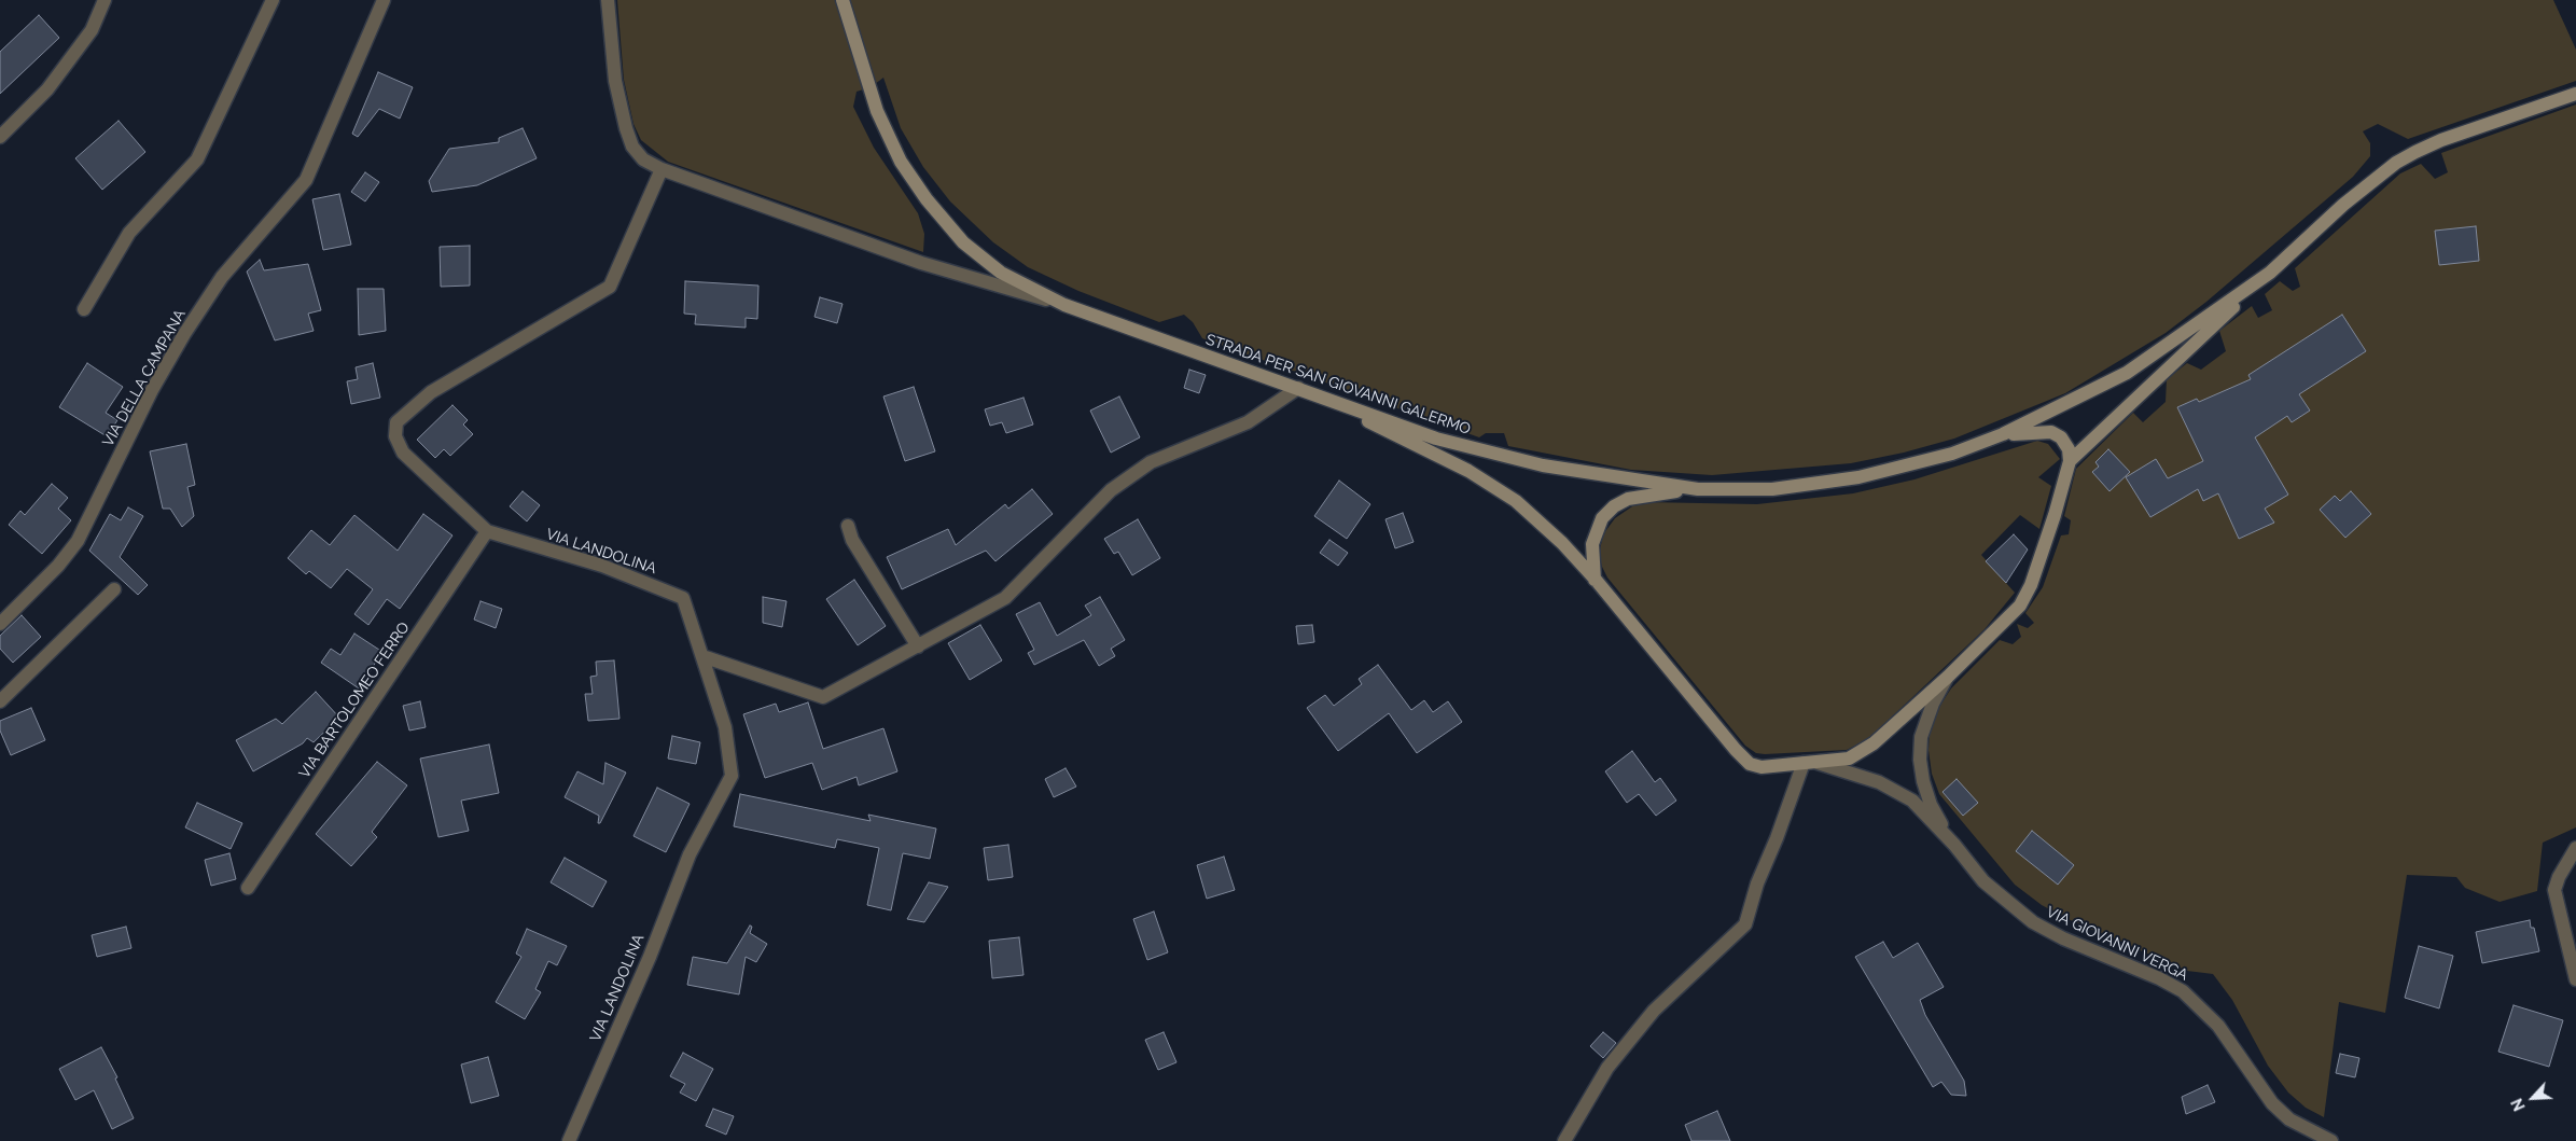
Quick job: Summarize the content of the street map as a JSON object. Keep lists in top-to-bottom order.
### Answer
{
  "streets": {
    "main road": ["STRADA PER SAN GIOVANNI GALERMO"],
    "street": [
      "VIA DELLA CAMPANA",
      "VIA LANDOLINA",
      "VIA BARTOLOMEO FERRO",
      "VIA GIOVANNI VERGA"
    ]
  },
  "crossings": [
    ["VIA LANDOLINA", "VIA BARTOLOMEO FERRO"]
  ],
  "north": "bottom left"
}
